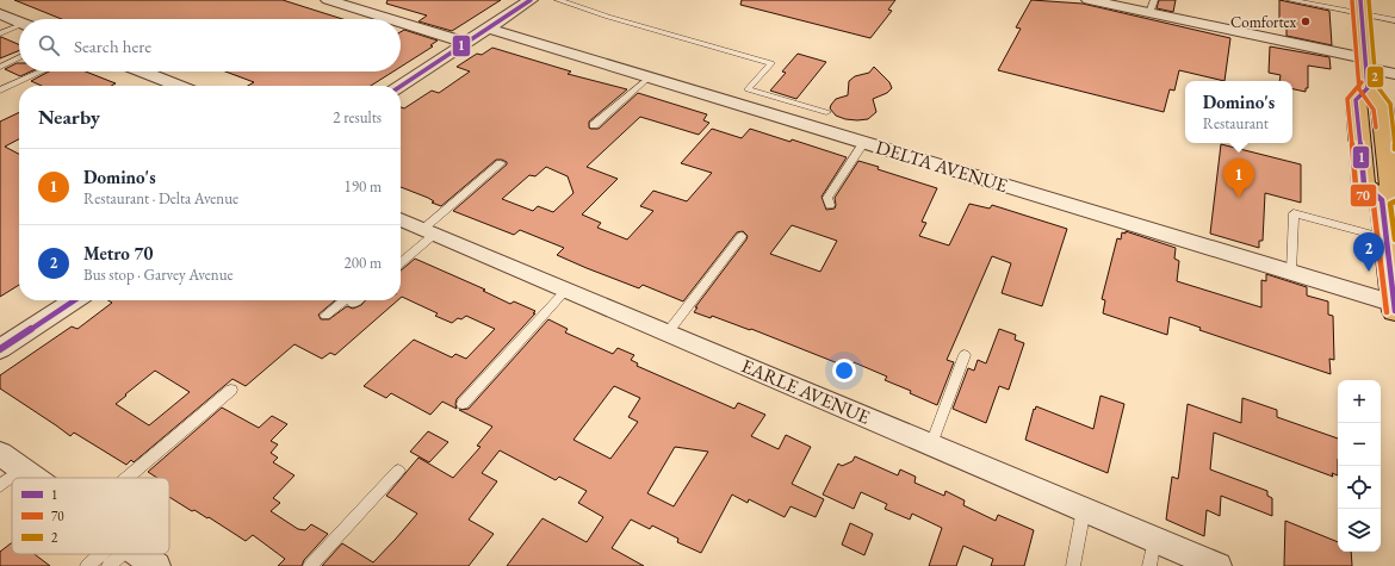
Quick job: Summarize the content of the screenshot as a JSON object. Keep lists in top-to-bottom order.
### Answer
{
  "streets": {
    "street": ["DELTA AVENUE", "EARLE AVENUE"]
  },
  "places": ["Comfortex"],
  "lines": ["transit line 1", "transit line 2", "transit line 70"],
  "legend": ["1", "70", "2"],
  "page": {
    "search": "Search here",
    "popup": ["Domino's", "Restaurant"],
    "heading": ["Nearby", "2 results"],
    "list": [
      {
        "mark": "1",
        "name": "Domino's",
        "note": "Restaurant · Delta Avenue",
        "value": "190 m"
      },
      {
        "mark": "2",
        "name": "Metro 70",
        "note": "Bus stop · Garvey Avenue",
        "value": "200 m"
      }
    ],
    "pins": ["1", "2"],
    "map_buttons": ["+", "−"]
  }
}
